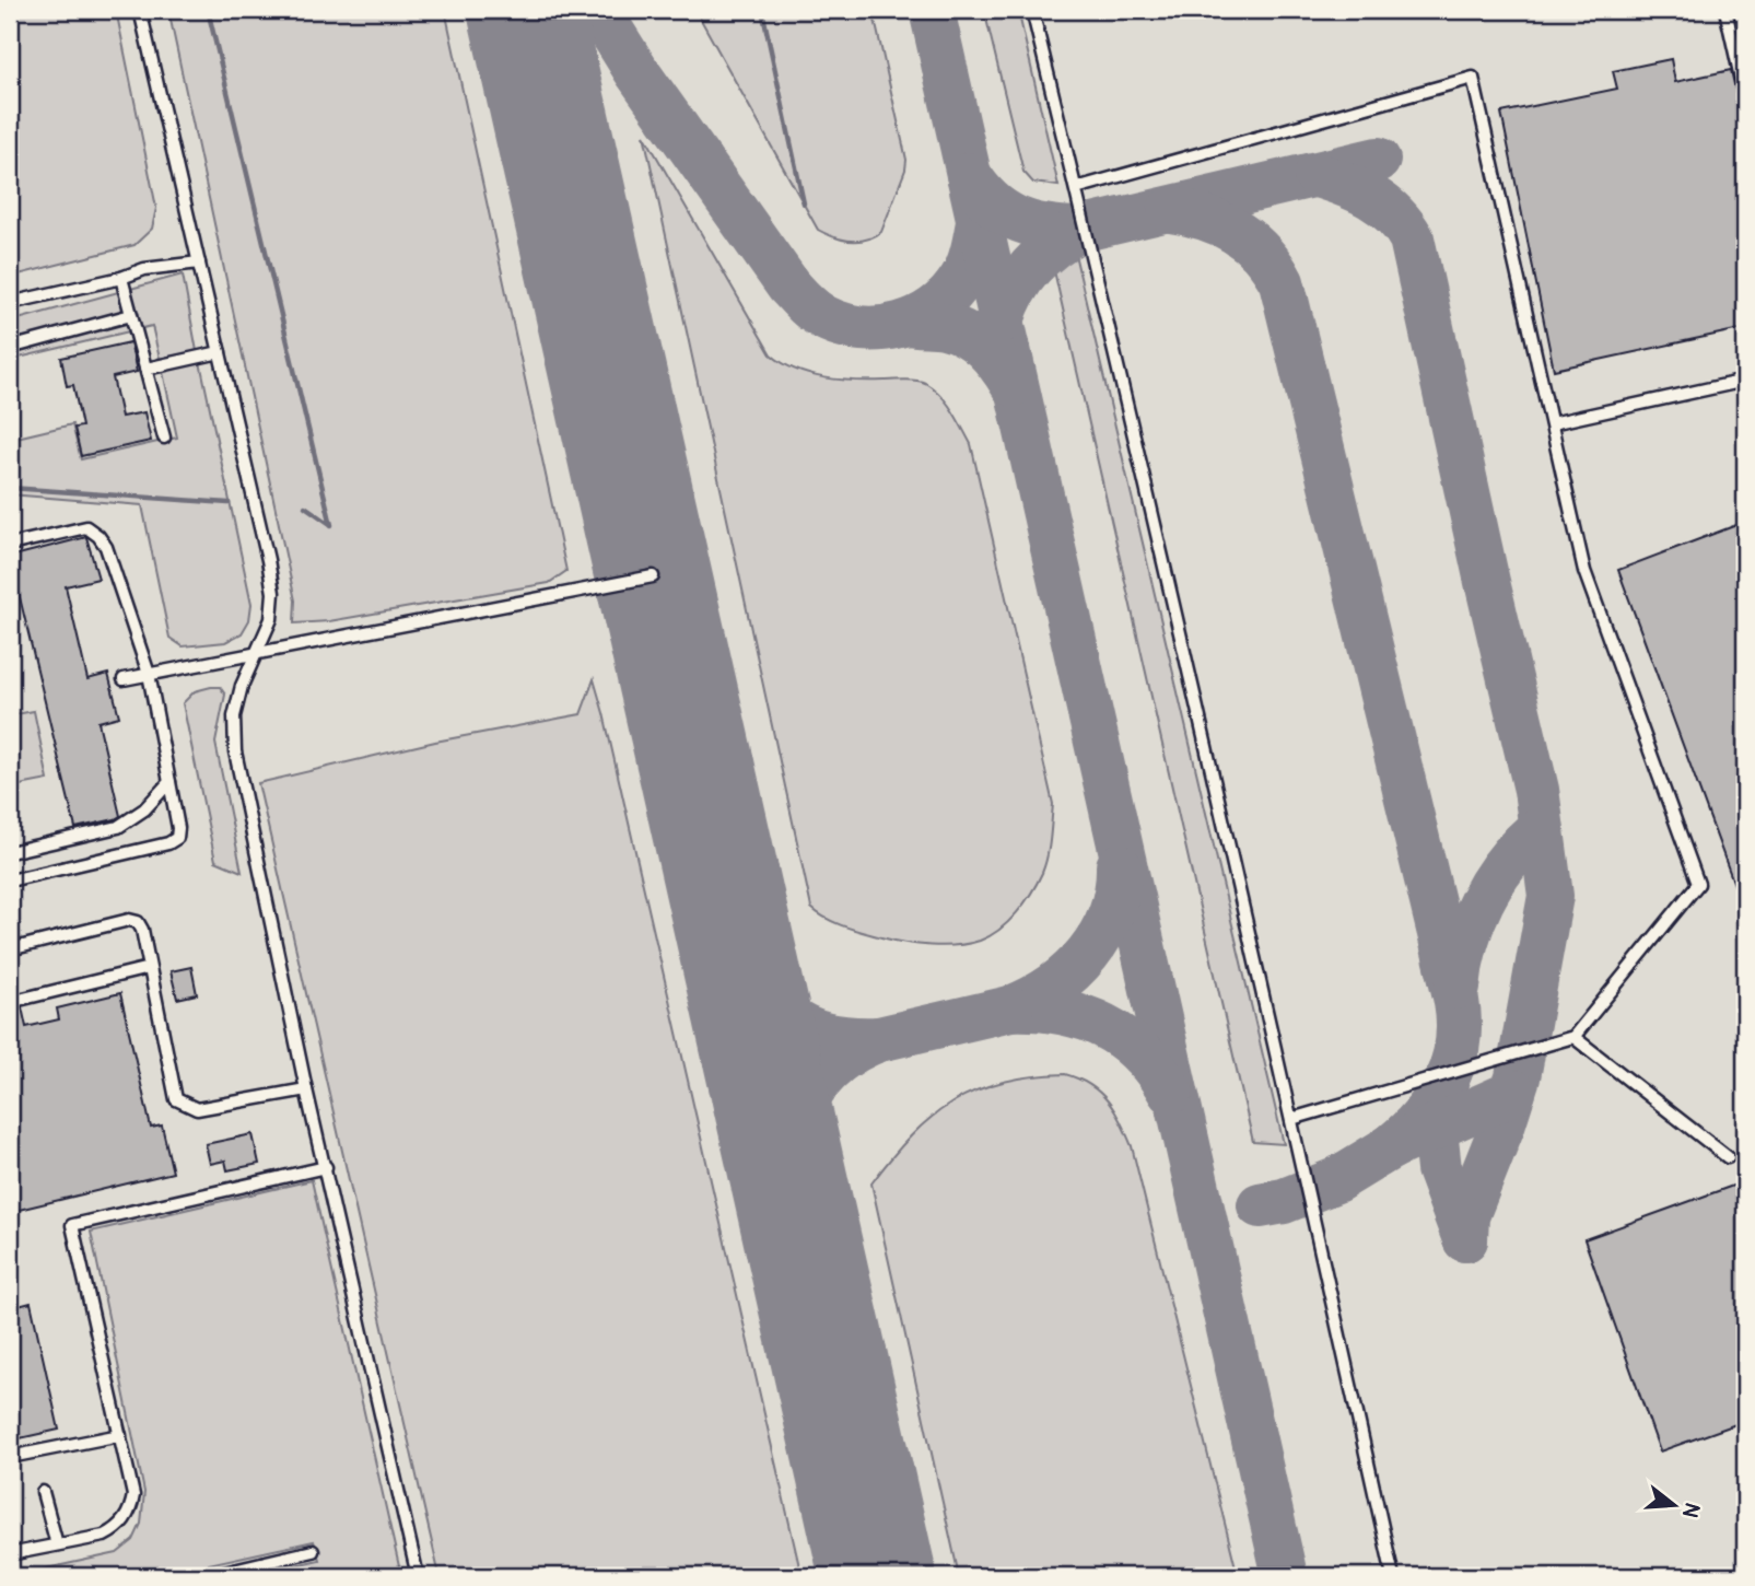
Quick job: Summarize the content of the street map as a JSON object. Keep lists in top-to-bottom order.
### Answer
{
  "north": "right"
}
